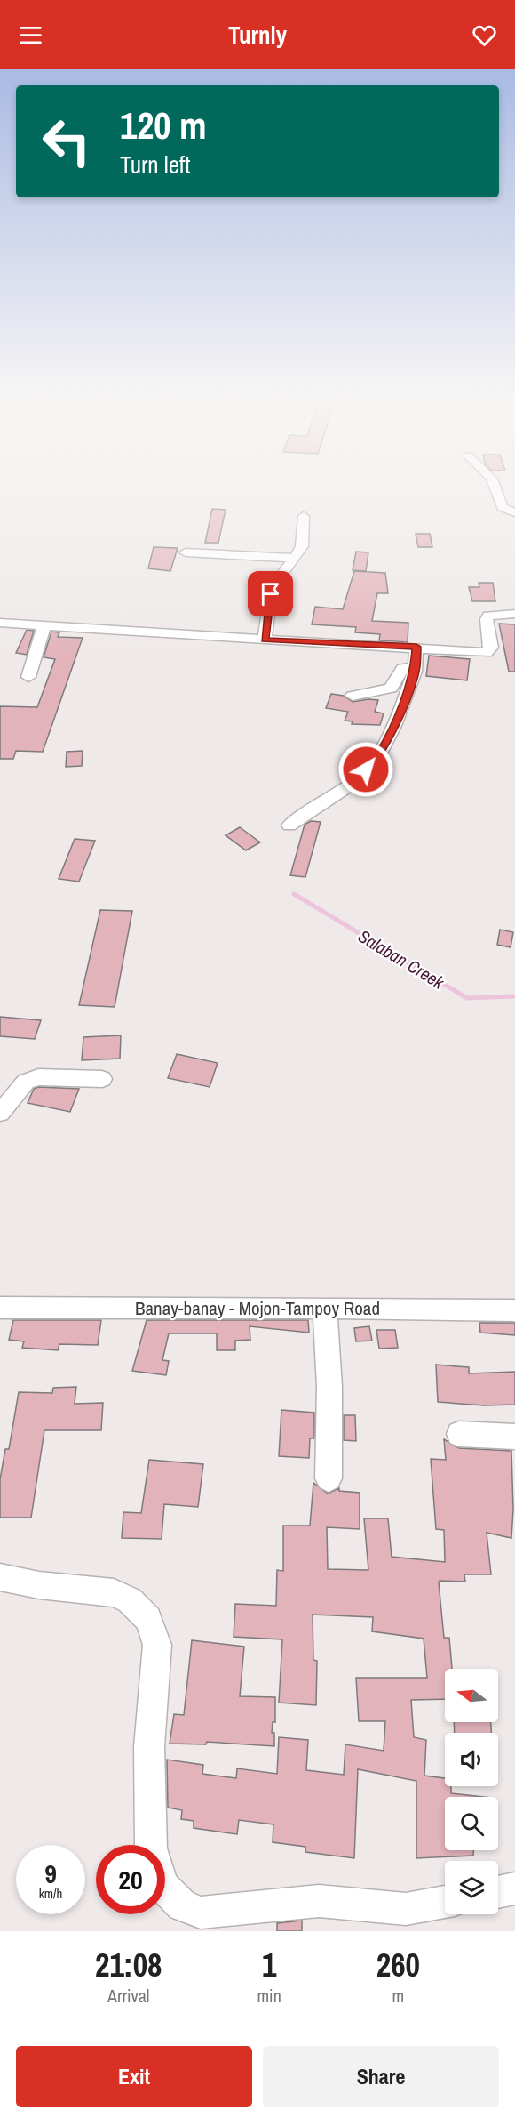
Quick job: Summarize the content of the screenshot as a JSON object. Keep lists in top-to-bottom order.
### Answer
{
  "streets": {
    "street": ["Banay-banay - Mojon-Tampoy Road"]
  },
  "water": ["Salaban Creek"],
  "north": "left",
  "page": {
    "header": "Turnly",
    "turn": ["120 m", "Turn left"],
    "speed": "9 km/h",
    "limit": "20",
    "eta": [
      "21:08",
      "Arrival",
      "1",
      "min",
      "260",
      "m"
    ],
    "buttons": ["Exit", "Share"]
  }
}
